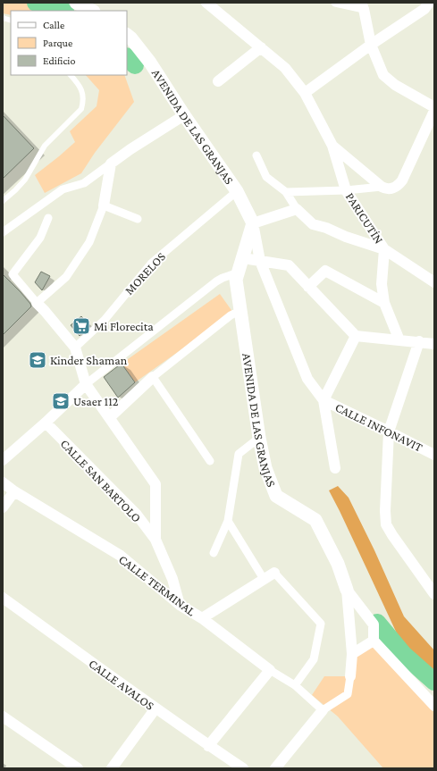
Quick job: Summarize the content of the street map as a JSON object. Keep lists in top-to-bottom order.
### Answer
{
  "streets": {
    "street": [
      "AVENIDA DE LAS GRANJAS",
      "PARICUTÍN",
      "MORELOS",
      "CALLE INFONAVIT",
      "CALLE SAN BARTOLO",
      "CALLE TERMINAL",
      "CALLE AVALOS"
    ]
  },
  "crossings": [
    ["AVENIDA DE LAS GRANJAS", "MORELOS"],
    ["AVENIDA DE LAS GRANJAS", "CALLE INFONAVIT"]
  ],
  "places": {
    "supermarket": ["Mi Florecita"],
    "school or university": ["Kinder Shaman", "Usaer 112"]
  },
  "legend": ["Calle", "Parque", "Edificio"]
}
